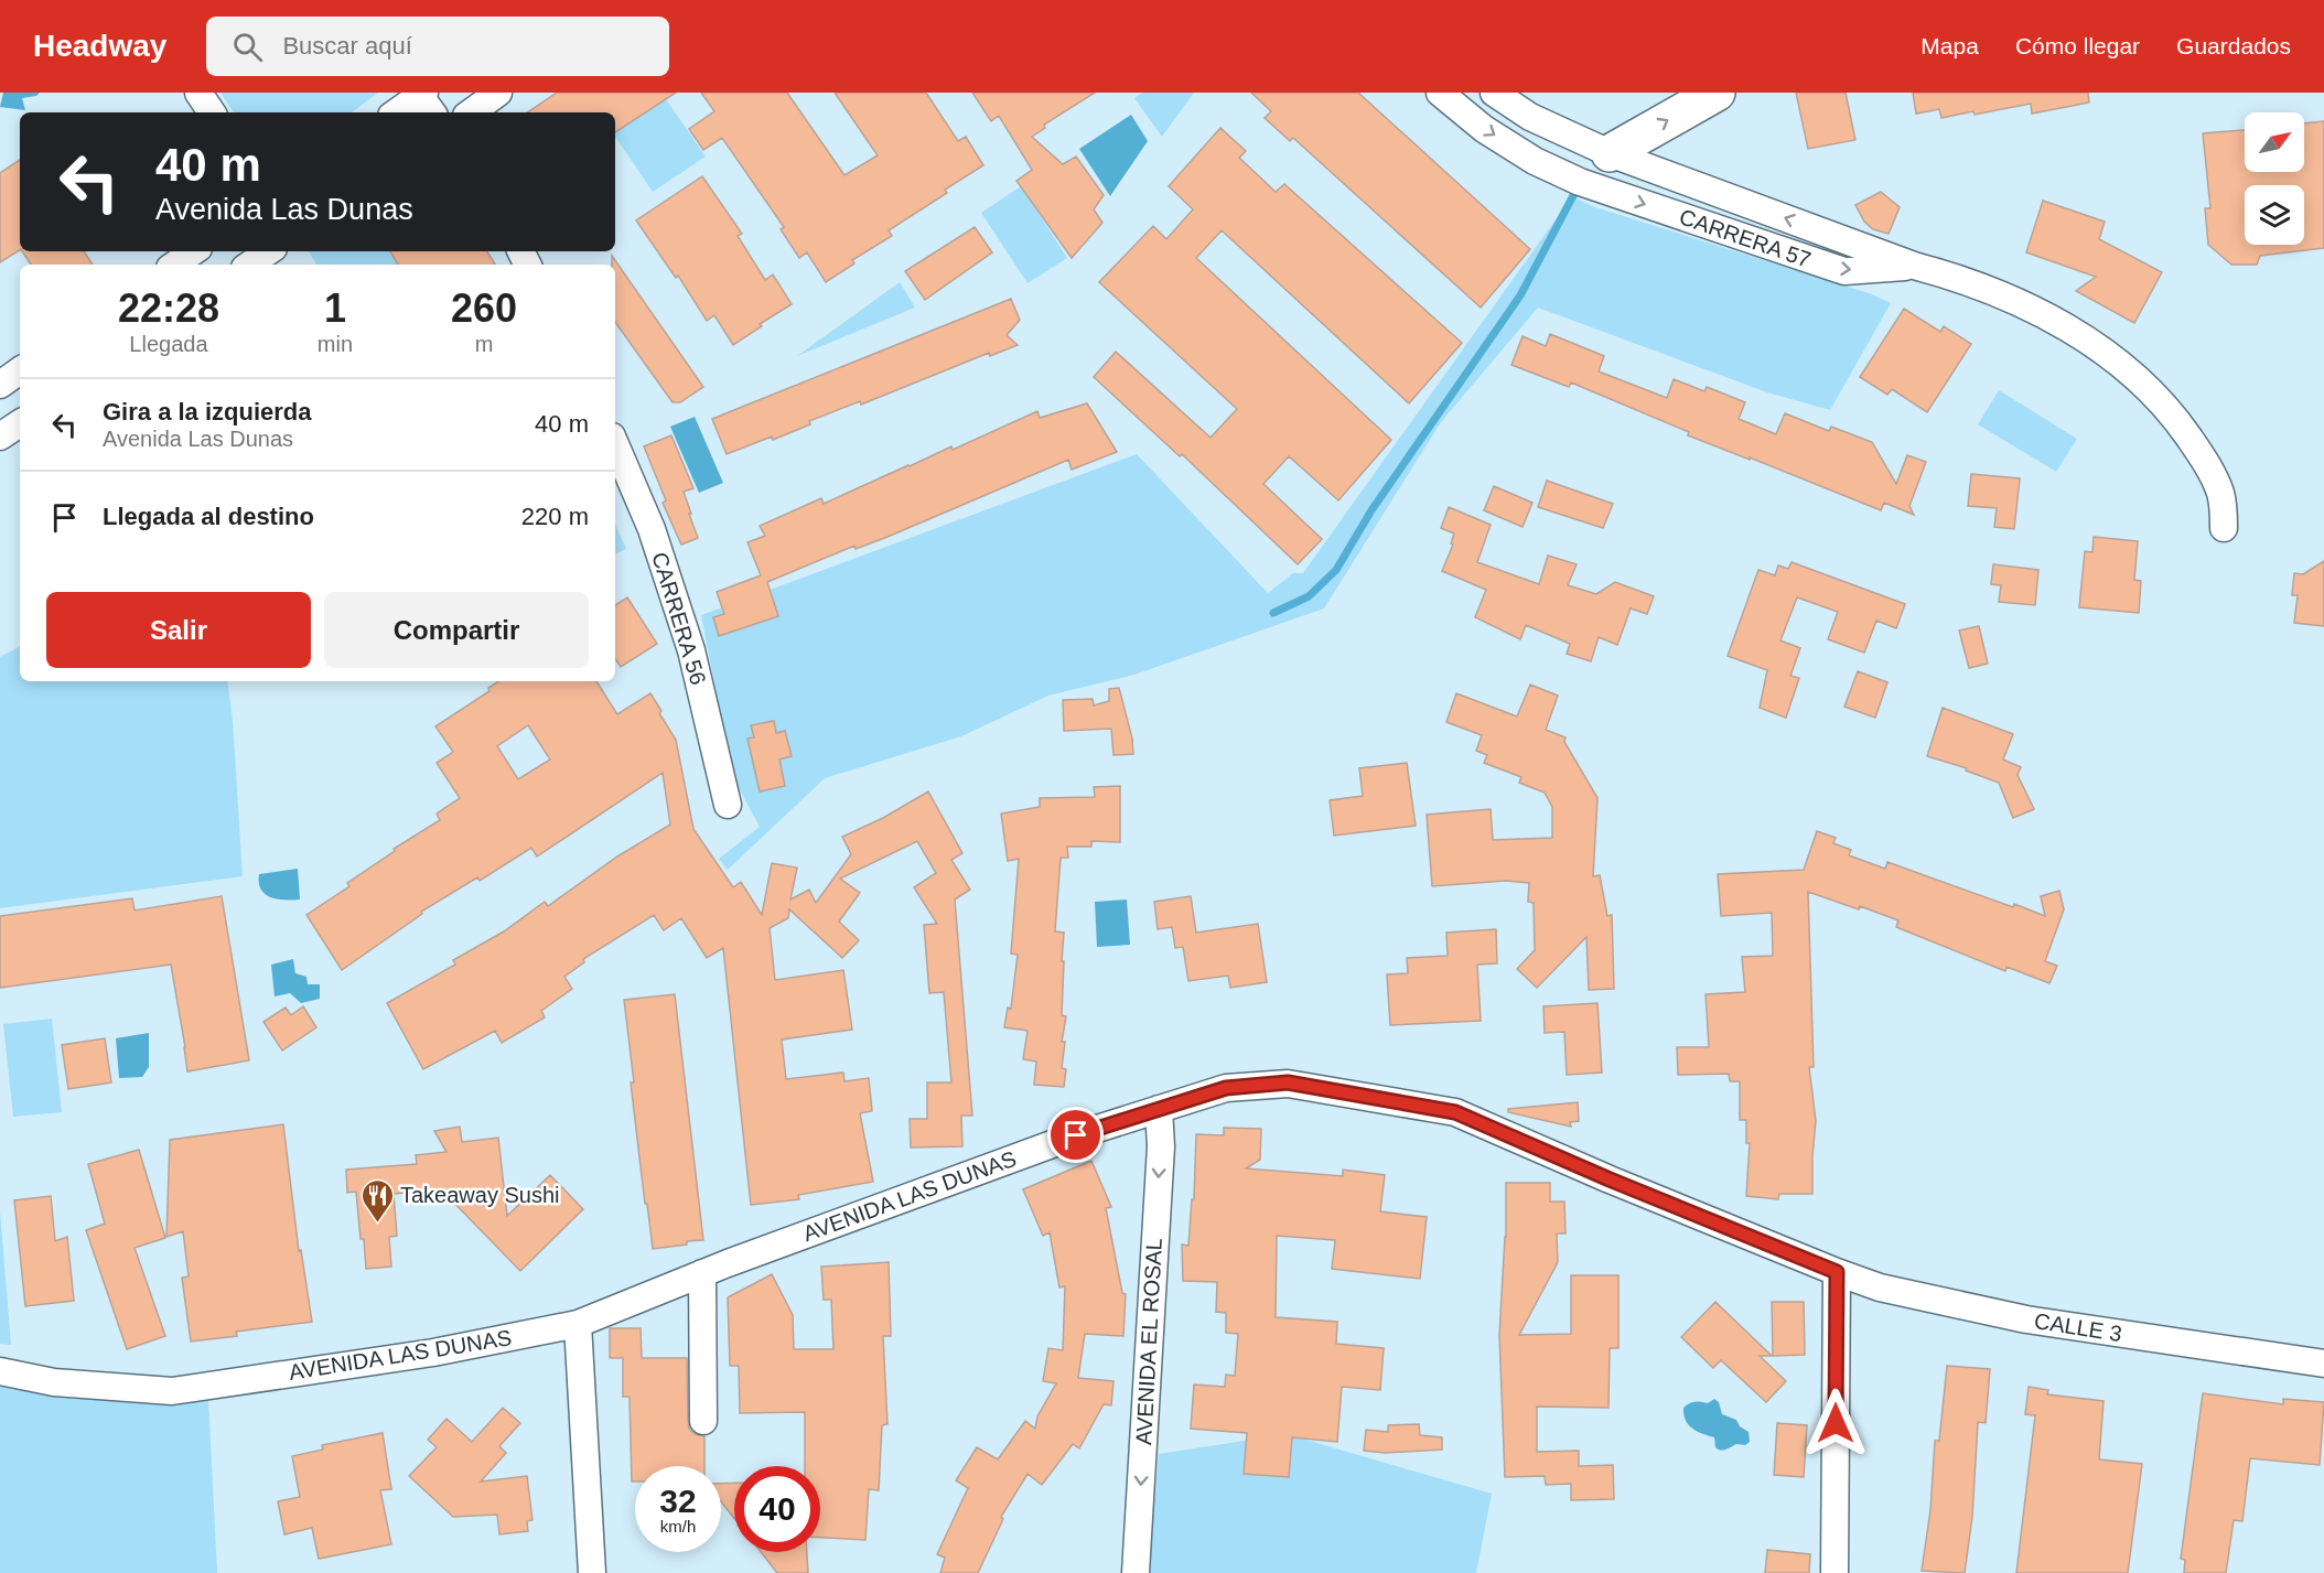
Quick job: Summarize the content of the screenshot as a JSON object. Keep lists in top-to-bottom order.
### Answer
{
  "streets": {
    "street": [
      "CARRERA 57",
      "CARRERA 56",
      "AVENIDA LAS DUNAS",
      "CALLE 3",
      "AVENIDA EL ROSAL"
    ]
  },
  "crossings": [
    ["AVENIDA LAS DUNAS", "CALLE 3"],
    ["AVENIDA LAS DUNAS", "AVENIDA EL ROSAL"]
  ],
  "one_way": ["AVENIDA EL ROSAL"],
  "places": {
    "restaurant": ["Takeaway Sushi"]
  },
  "north": "top right",
  "page": {
    "header": "Headway",
    "search": "Buscar aquí",
    "nav": ["Mapa", "Cómo llegar", "Guardados"],
    "turn": ["40 m", "Avenida Las Dunas"],
    "eta": [
      "22:28",
      "Llegada",
      "1",
      "min",
      "260",
      "m"
    ],
    "list": [
      {
        "name": "Gira a la izquierda",
        "note": "Avenida Las Dunas",
        "value": "40 m"
      },
      {
        "name": "Llegada al destino",
        "value": "220 m"
      }
    ],
    "buttons": ["Salir", "Compartir"],
    "speed": "32 km/h",
    "limit": "40"
  }
}
